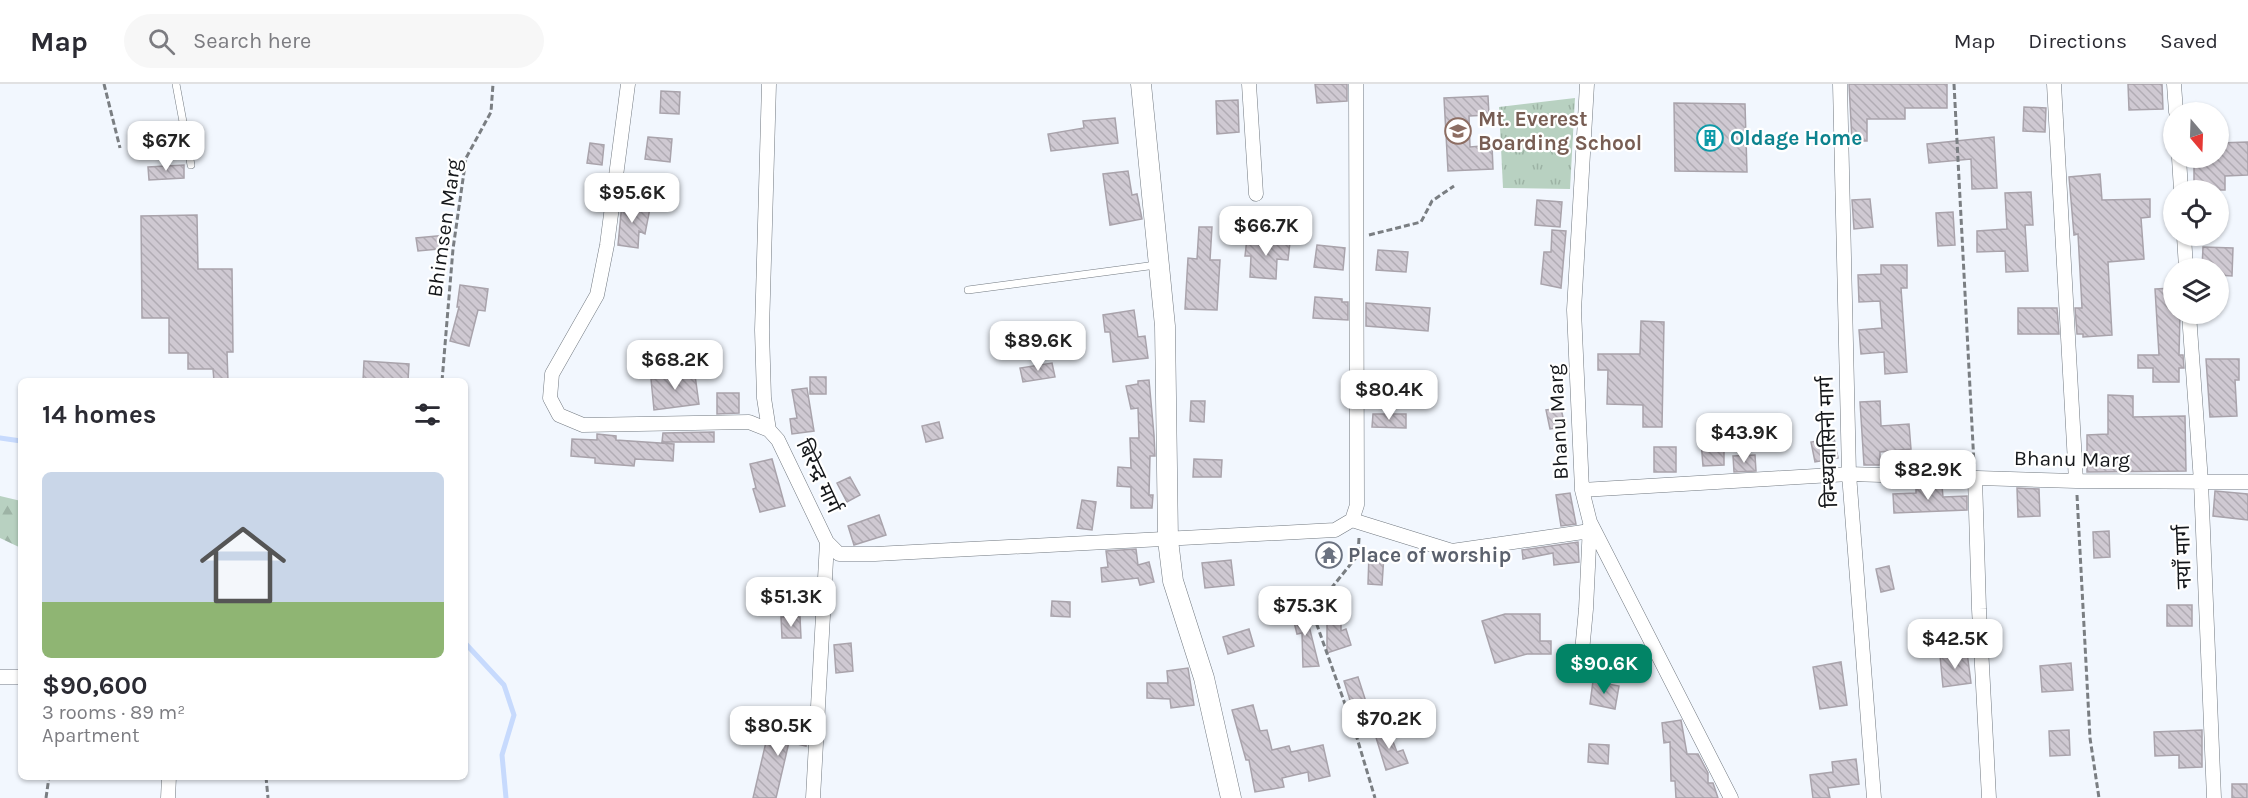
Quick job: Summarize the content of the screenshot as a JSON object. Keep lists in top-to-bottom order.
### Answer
{
  "streets": {
    "street": [
      "Bhanu Marg",
      "विन्ध्यवासिनी मार्ग",
      "बिरेन्द्र मार्ग",
      "नयाँ मार्ग"
    ],
    "path": ["Bhimsen Marg"]
  },
  "crossings": [
    ["Bhanu Marg", "विन्ध्यवासिनी मार्ग"],
    ["Bhanu Marg", "नयाँ मार्ग"]
  ],
  "places": {
    "school or university": ["Mt. Everest Boarding School"],
    "building": ["Oldage Home"],
    "temple": ["Place of worship"]
  },
  "north": "bottom",
  "page": {
    "header": "Map",
    "search": "Search here",
    "nav": ["Map", "Directions", "Saved"],
    "price": [
      "$67K",
      "$95.6K",
      "$66.7K",
      "$89.6K",
      "$68.2K",
      "$80.4K",
      "$43.9K",
      "$82.9K",
      "$51.3K",
      "$75.3K",
      "$42.5K",
      "$90.6K",
      "$70.2K",
      "$80.5K"
    ],
    "heading": "14 homes",
    "list": [
      {
        "name": "$90,600",
        "note": "3 rooms · 89 m² · Apartment"
      }
    ]
  }
}
